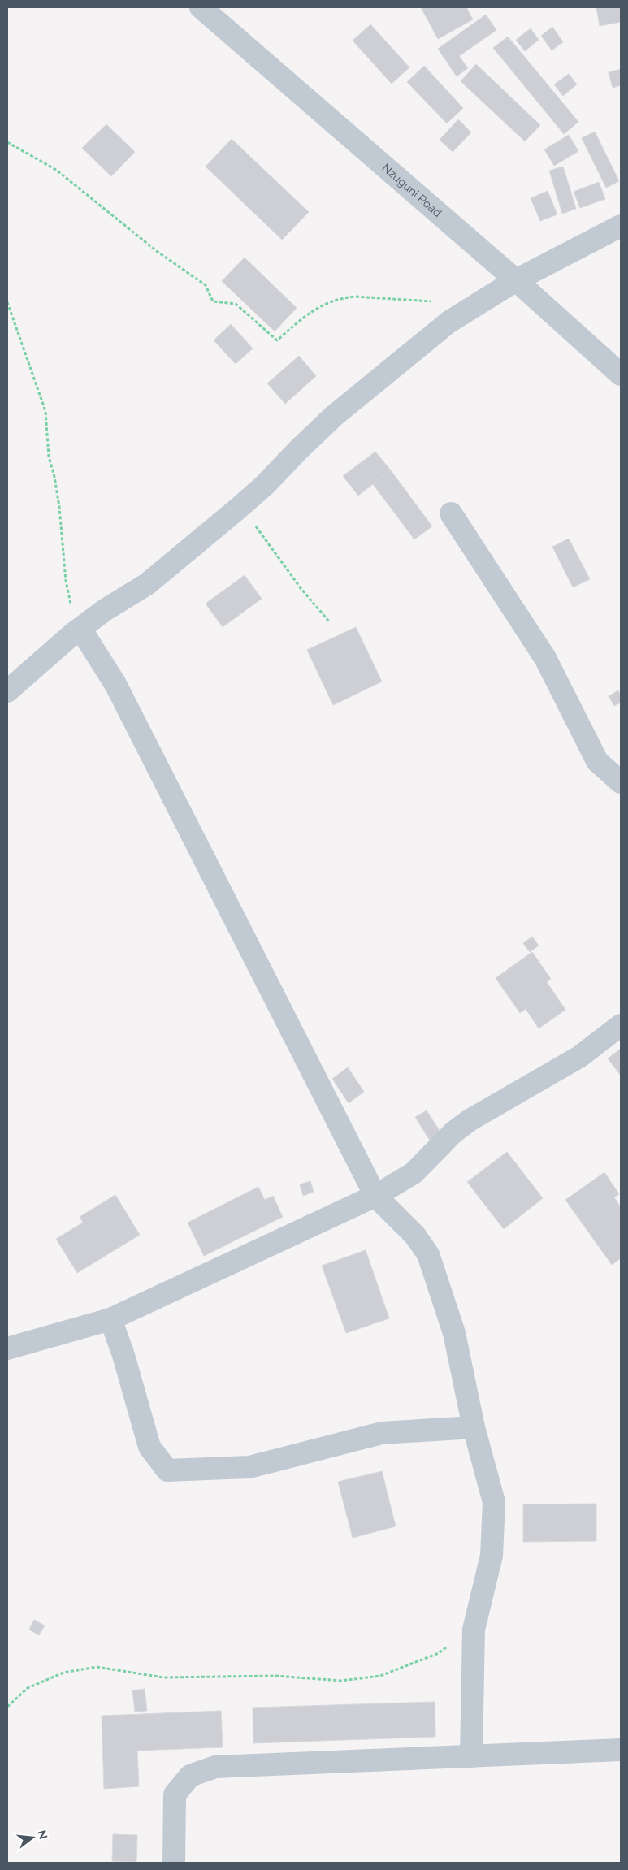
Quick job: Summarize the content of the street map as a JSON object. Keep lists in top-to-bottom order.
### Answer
{
  "streets": {
    "street": ["Nzuguni Road"]
  },
  "north": "right"
}
